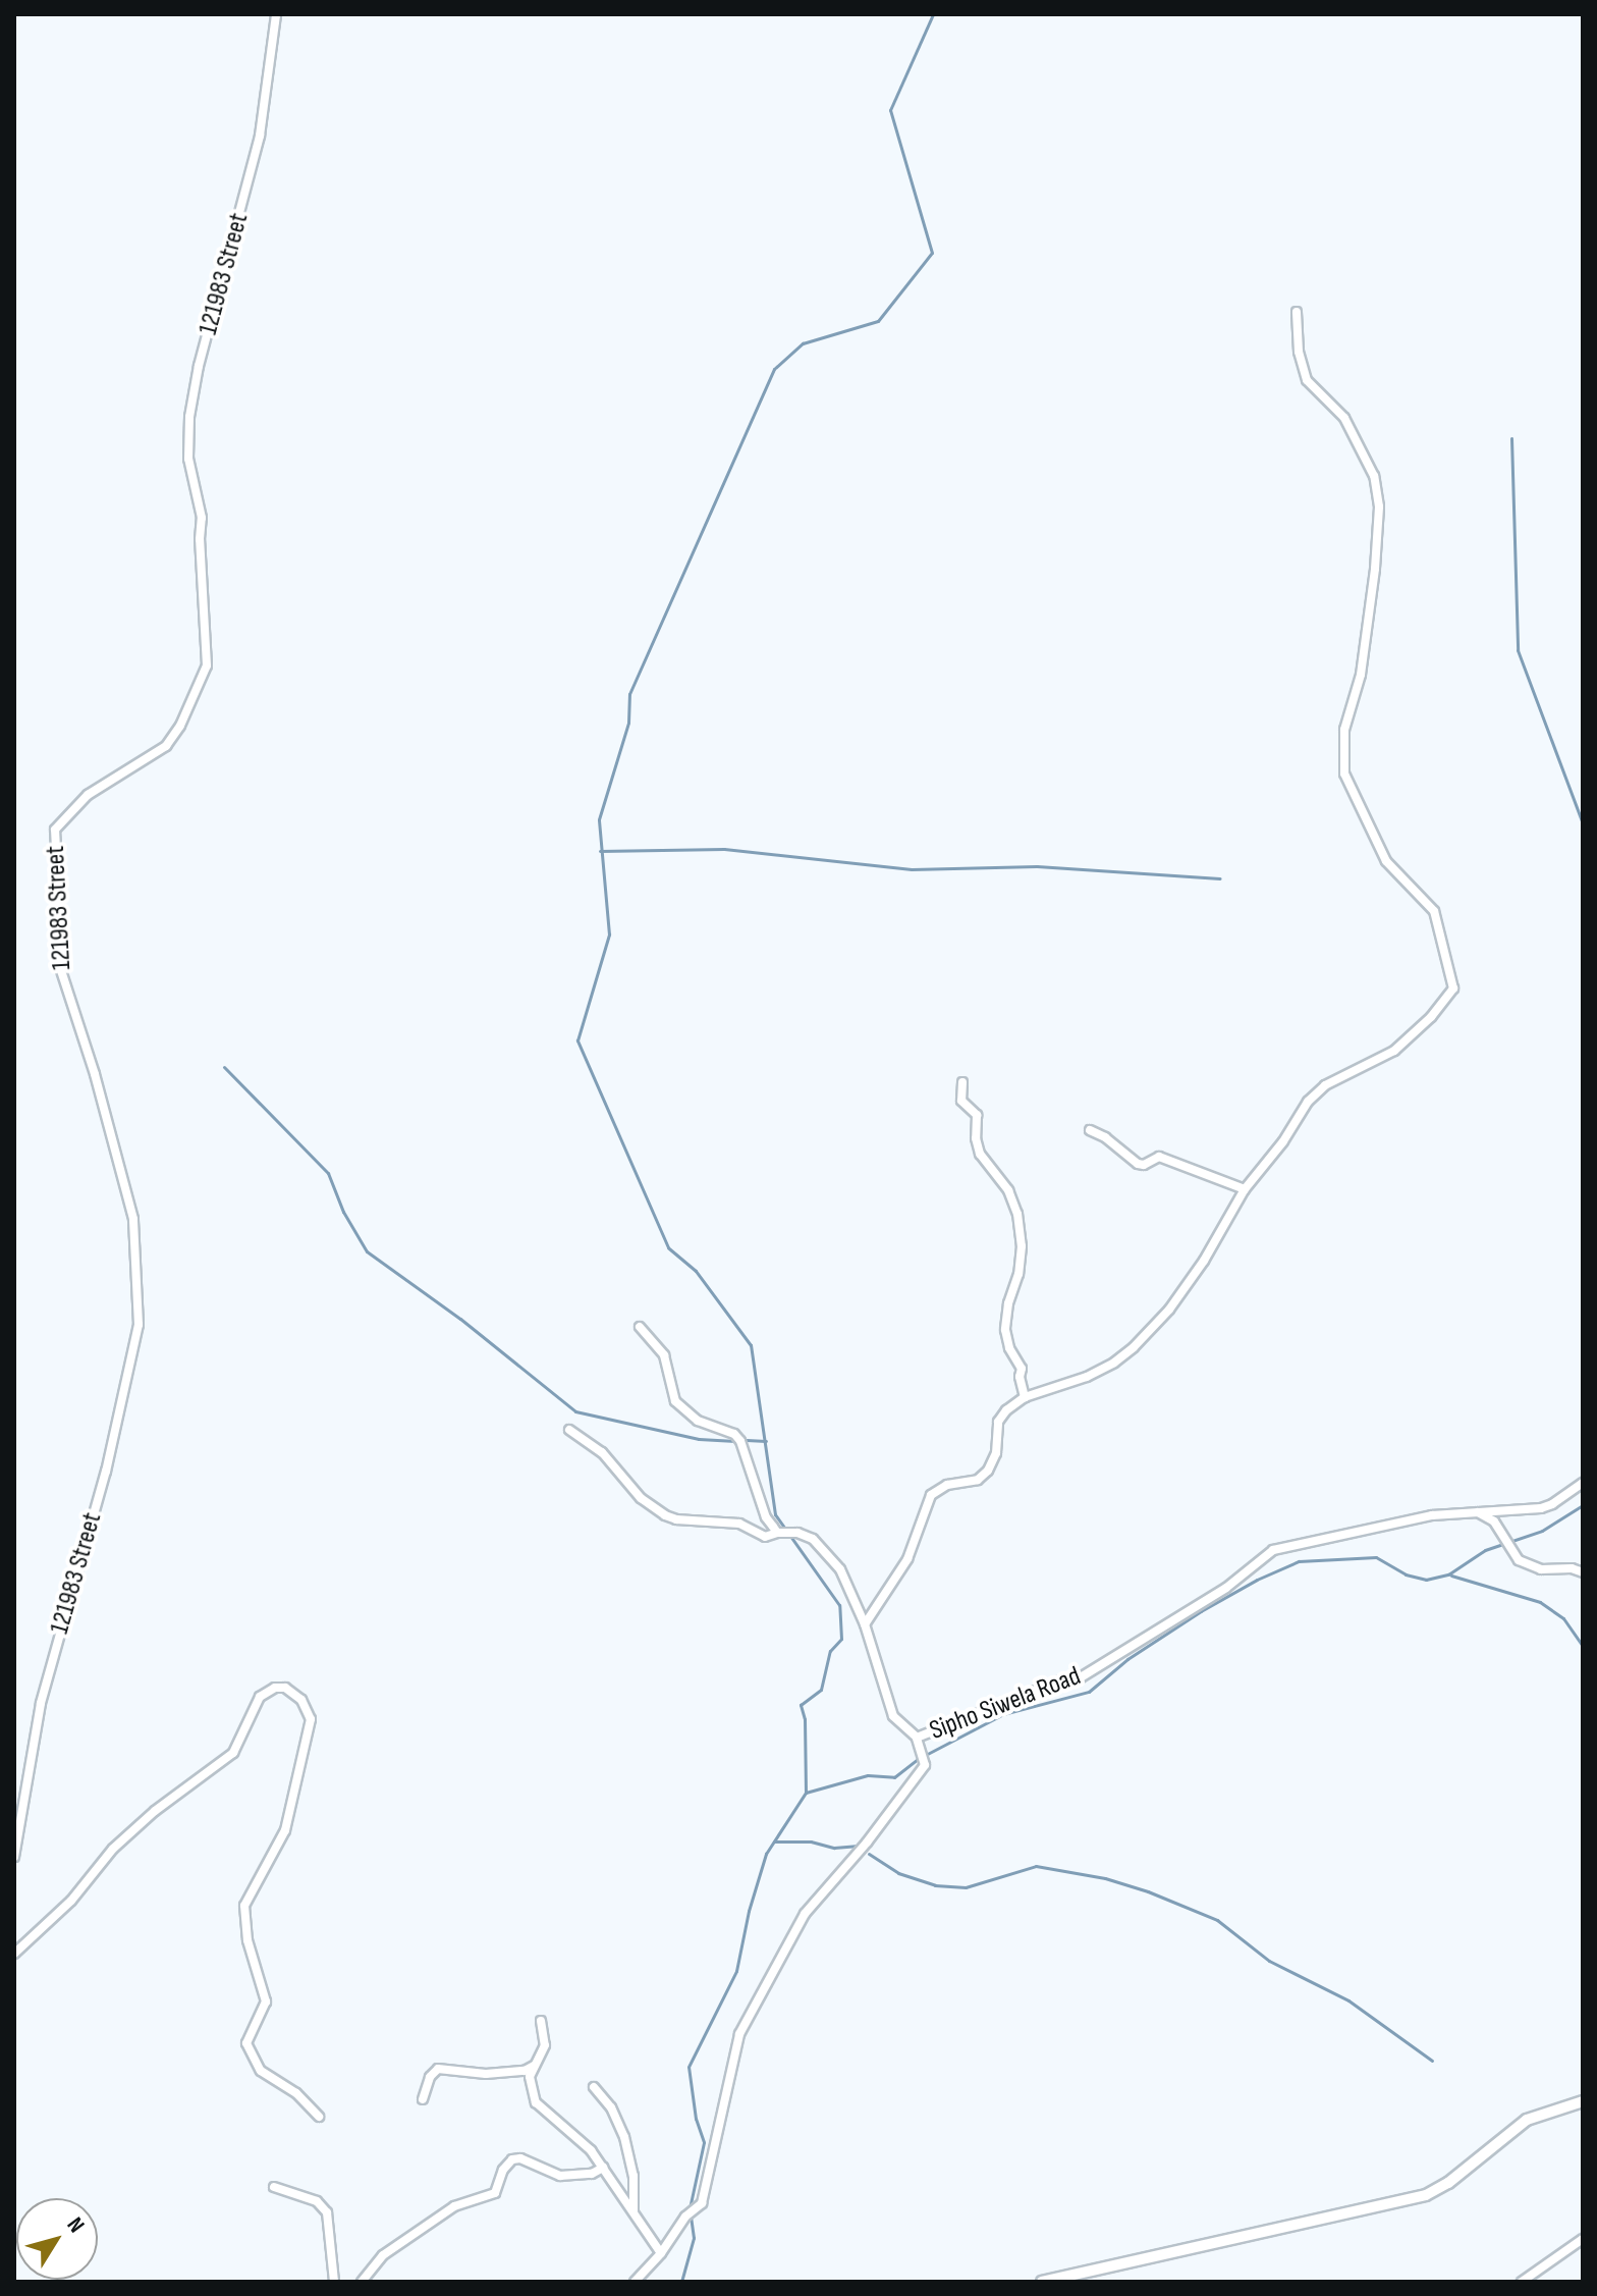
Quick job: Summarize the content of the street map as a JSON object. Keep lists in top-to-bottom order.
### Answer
{
  "streets": {
    "street": ["121983 Street", "Sipho Siwela Road"]
  },
  "north": "top right"
}
